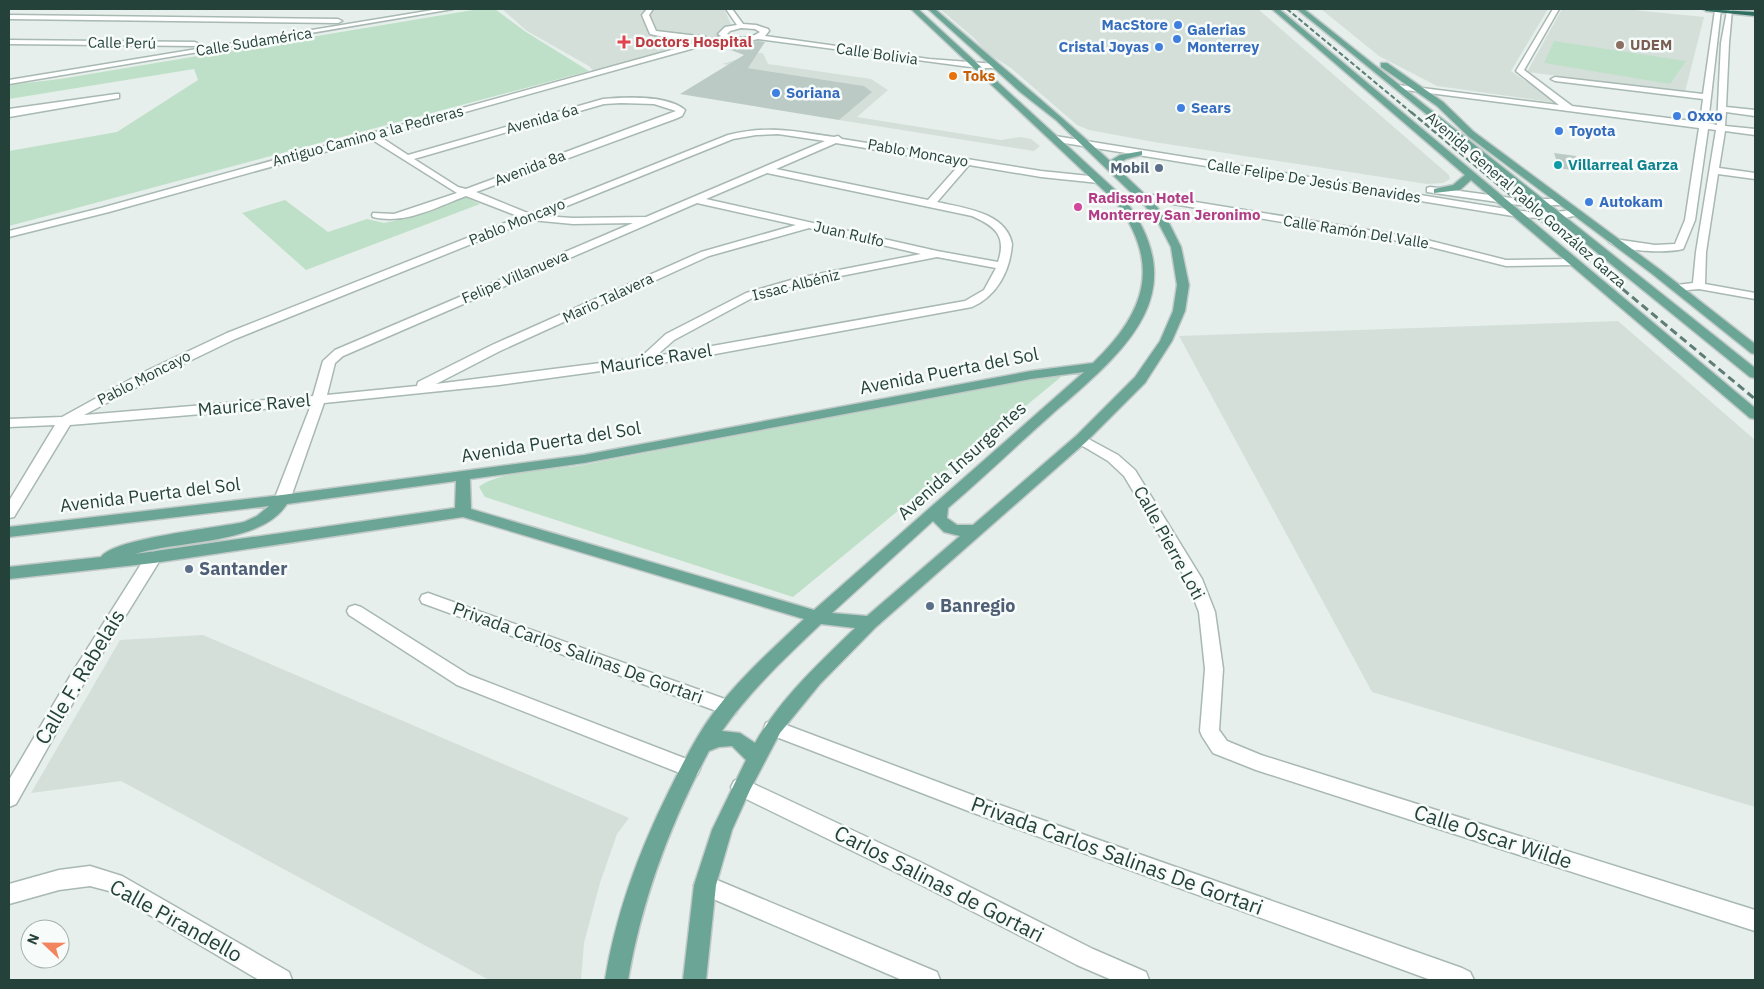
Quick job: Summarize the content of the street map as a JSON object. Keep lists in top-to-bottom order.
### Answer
{
  "streets": {
    "main road": ["Avenida General Pablo González Garza", "Avenida Puerta del Sol", "Avenida Insurgentes"],
    "street": [
      "Calle Sudamérica",
      "Calle Perú",
      "Calle Bolivia",
      "Avenida 6a",
      "Antiguo Camino a la Pedreras",
      "Pablo Moncayo",
      "Avenida 8a",
      "Calle Felipe De Jesús Benavides",
      "Calle Ramón Del Valle",
      "Juan Rulfo",
      "Felipe Villanueva",
      "Issac Albéniz",
      "Mario Talavera",
      "Maurice Ravel",
      "Calle Pierre Loti",
      "Privada Carlos Salinas De Gortari",
      "Calle F. Rabelaís",
      "Calle Oscar Wilde",
      "Carlos Salinas de Gortari",
      "Calle Pirandello"
    ]
  },
  "crossings": [
    ["Calle Sudamérica", "Calle Perú"],
    ["Calle Bolivia", "Antiguo Camino a la Pedreras"],
    ["Calle Bolivia", "Avenida Insurgentes"],
    ["Avenida 6a", "Avenida 8a"],
    ["Pablo Moncayo", "Felipe Villanueva"],
    ["Pablo Moncayo", "Maurice Ravel"],
    ["Pablo Moncayo", "Avenida Insurgentes"],
    ["Calle Felipe De Jesús Benavides", "Avenida General Pablo González Garza"],
    ["Calle Felipe De Jesús Benavides", "Avenida Insurgentes"],
    ["Avenida General Pablo González Garza", "Calle Ramón Del Valle"],
    ["Juan Rulfo", "Felipe Villanueva"],
    ["Juan Rulfo", "Issac Albéniz"],
    ["Juan Rulfo", "Mario Talavera"],
    ["Juan Rulfo", "Maurice Ravel"],
    ["Felipe Villanueva", "Maurice Ravel"],
    ["Felipe Villanueva", "Avenida Puerta del Sol"],
    ["Issac Albéniz", "Maurice Ravel"],
    ["Mario Talavera", "Maurice Ravel"],
    ["Avenida Puerta del Sol", "Avenida Insurgentes"],
    ["Avenida Insurgentes", "Privada Carlos Salinas De Gortari"],
    ["Calle Pierre Loti", "Calle Oscar Wilde"]
  ],
  "places": {
    "other": [
      "MacStore",
      "Galerias Monterrey",
      "UDEM",
      "Cristal Joyas",
      "Toks",
      "Soriana",
      "Sears",
      "Oxxo",
      "Toyota",
      "Villarreal Garza",
      "Mobil",
      "Autokam",
      "Radisson Hotel Monterrey San Jeronimo",
      "Santander",
      "Banregio"
    ],
    "health": ["Doctors Hospital"]
  },
  "north": "left"
}
